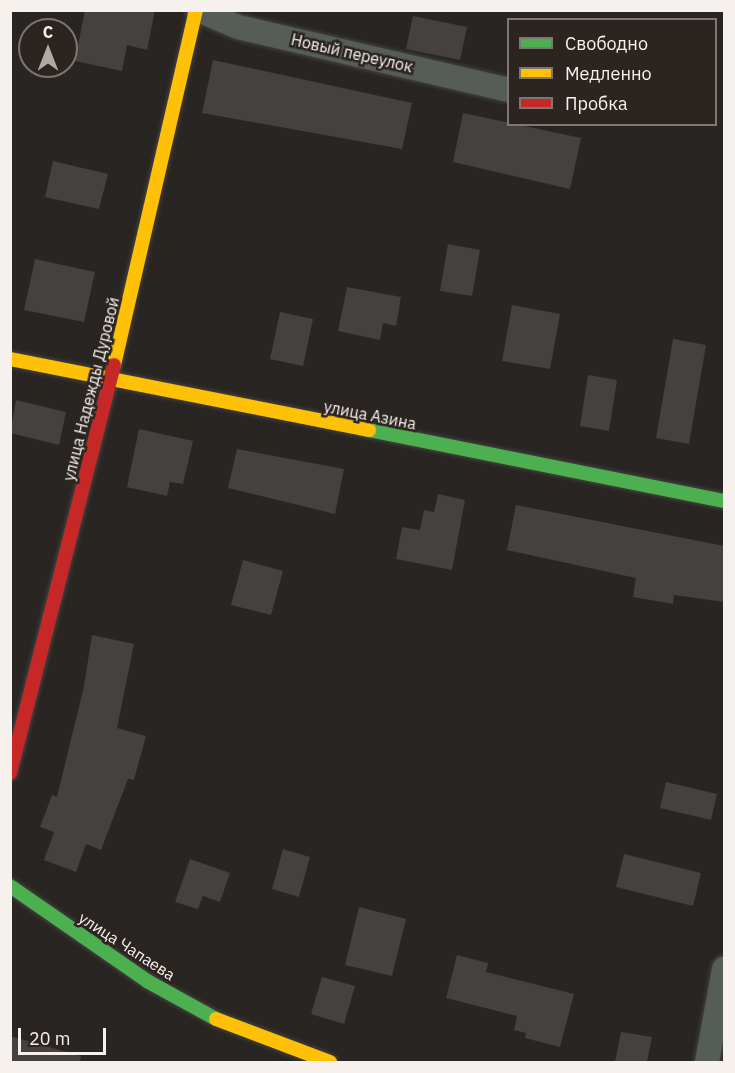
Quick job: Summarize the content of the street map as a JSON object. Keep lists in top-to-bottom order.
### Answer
{
  "streets": {
    "street": [
      "Новый переулок",
      "улица Надежды Дуровой",
      "улица Азина",
      "улица Чапаева"
    ]
  },
  "crossings": [
    ["Новый переулок", "улица Надежды Дуровой"],
    ["улица Надежды Дуровой", "улица Азина"]
  ],
  "legend": ["Свободно", "Медленно", "Пробка"],
  "scale_bar": "20 m",
  "north": "top"
}
